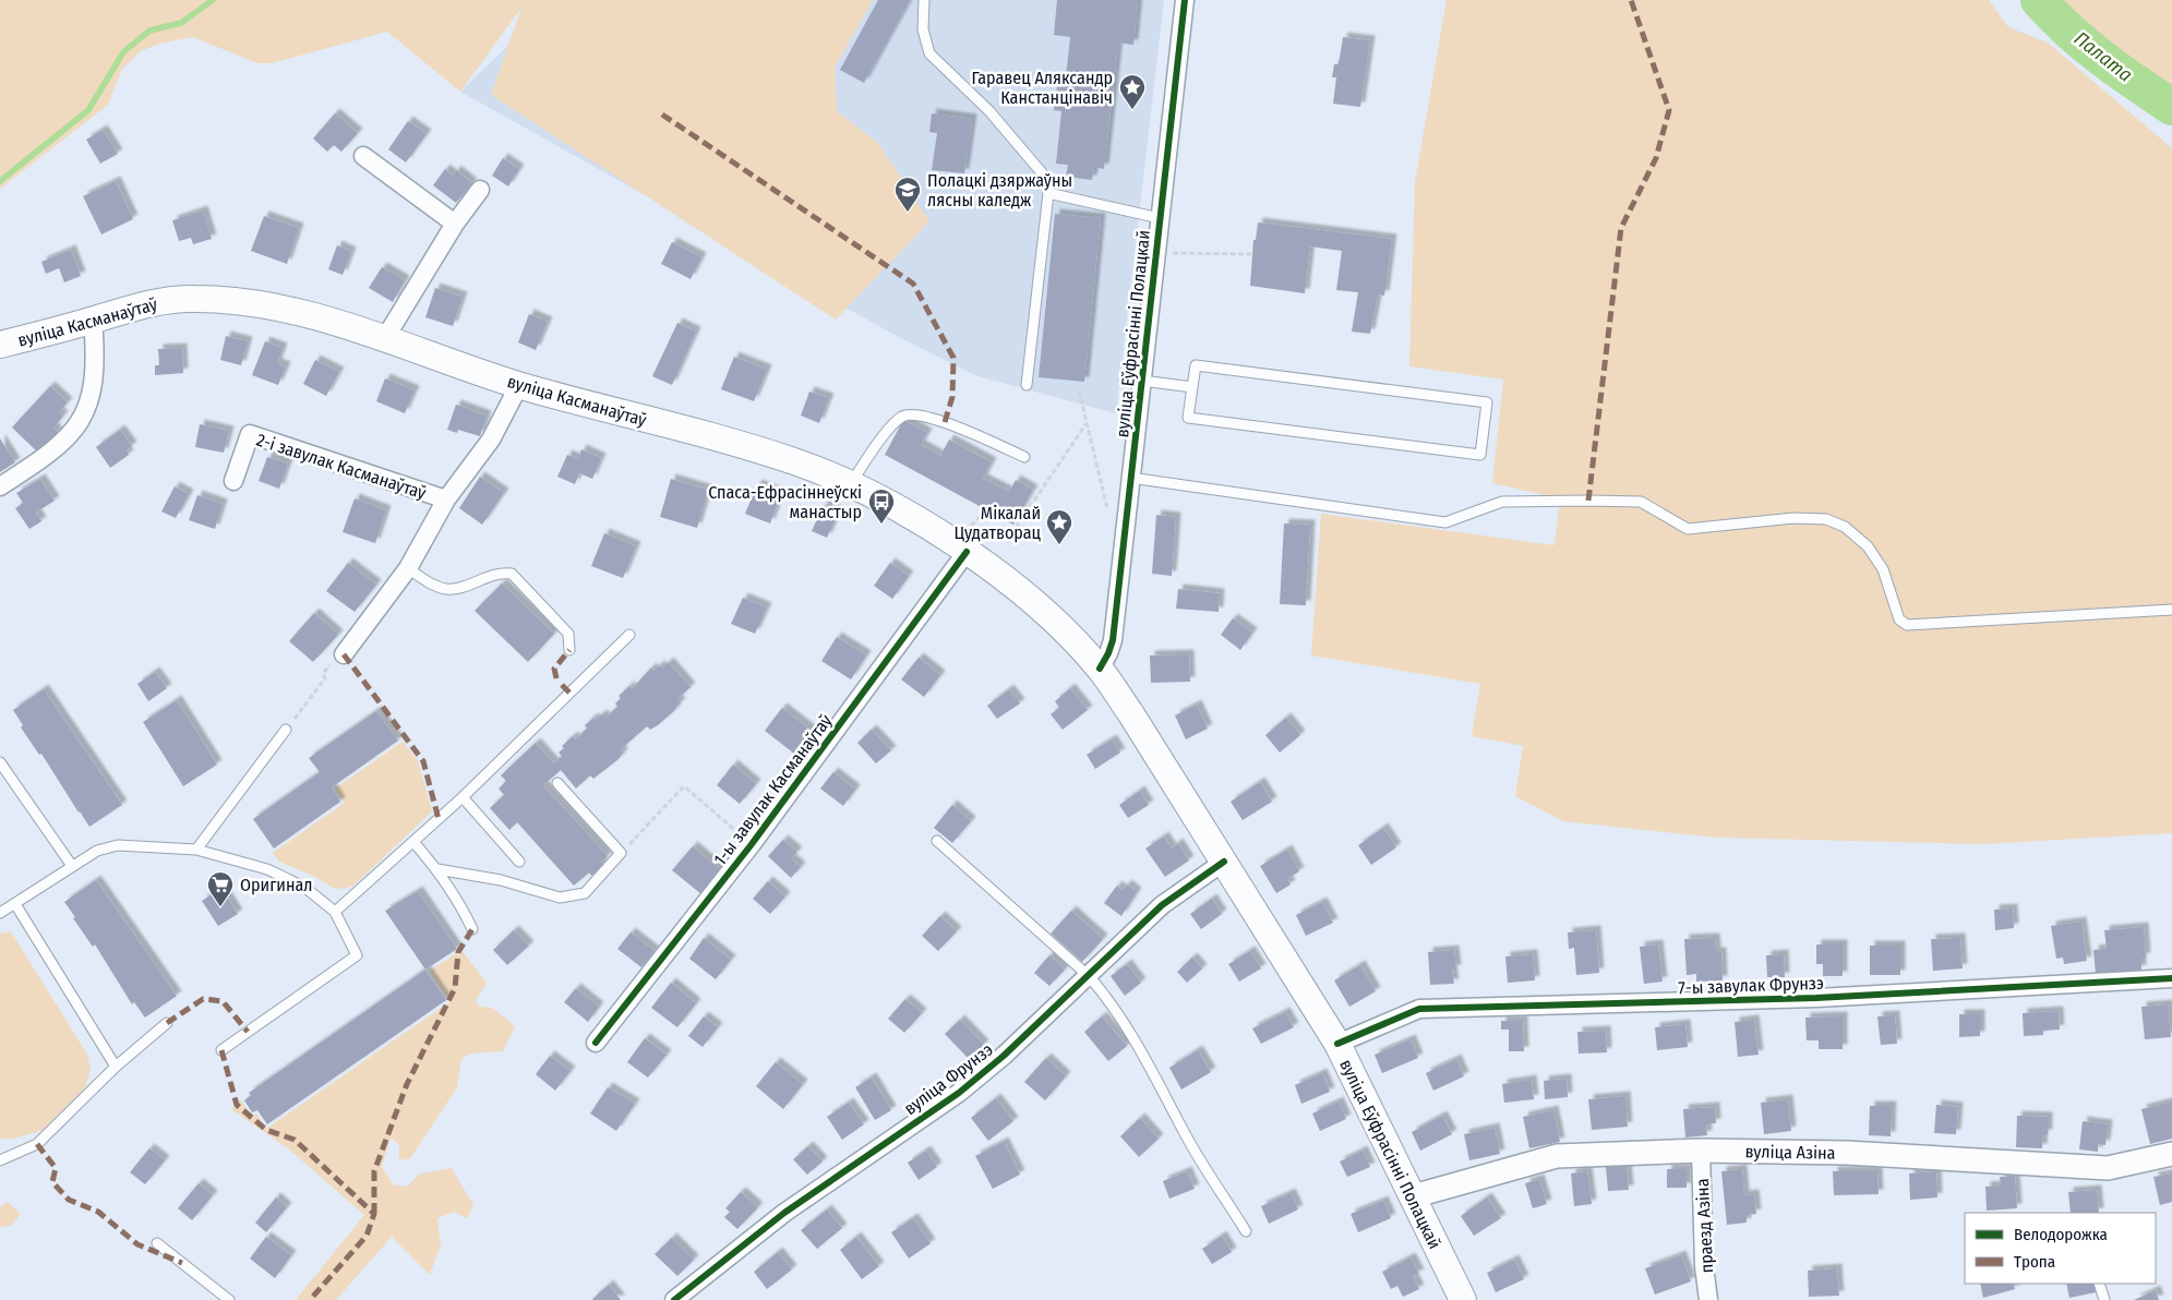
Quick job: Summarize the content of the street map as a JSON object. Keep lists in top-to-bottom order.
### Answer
{
  "streets": {
    "main road": ["вуліца Касманаўтаў", "вуліца Еўфрасінні Полацкай"],
    "street": [
      "2-і завулак Касманаўтаў",
      "1-ы завулак Касманаўтаў",
      "7-ы завулак Фрунзэ",
      "вуліца Фрунзэ",
      "вуліца Азіна",
      "праезд Азіна"
    ]
  },
  "crossings": [
    ["вуліца Касманаўтаў", "вуліца Еўфрасінні Полацкай"],
    ["вуліца Касманаўтаў", "2-і завулак Касманаўтаў"],
    ["вуліца Касманаўтаў", "1-ы завулак Касманаўтаў"],
    ["вуліца Еўфрасінні Полацкай", "7-ы завулак Фрунзэ"],
    ["вуліца Еўфрасінні Полацкай", "вуліца Фрунзэ"],
    ["вуліца Еўфрасінні Полацкай", "вуліца Азіна"],
    ["вуліца Азіна", "праезд Азіна"]
  ],
  "water": ["Палата"],
  "places": {
    "place": ["Гаравец Аляксандр Канстанцінавіч", "Мікалай Цудатворац"],
    "school or university": ["Полацкі дзяржаўны лясны каледж"],
    "bus stop": ["Спаса-Ефрасіннеўскі манастыр"],
    "supermarket": ["Оригинал"]
  },
  "legend": ["Велодорожка", "Тропа"]
}
